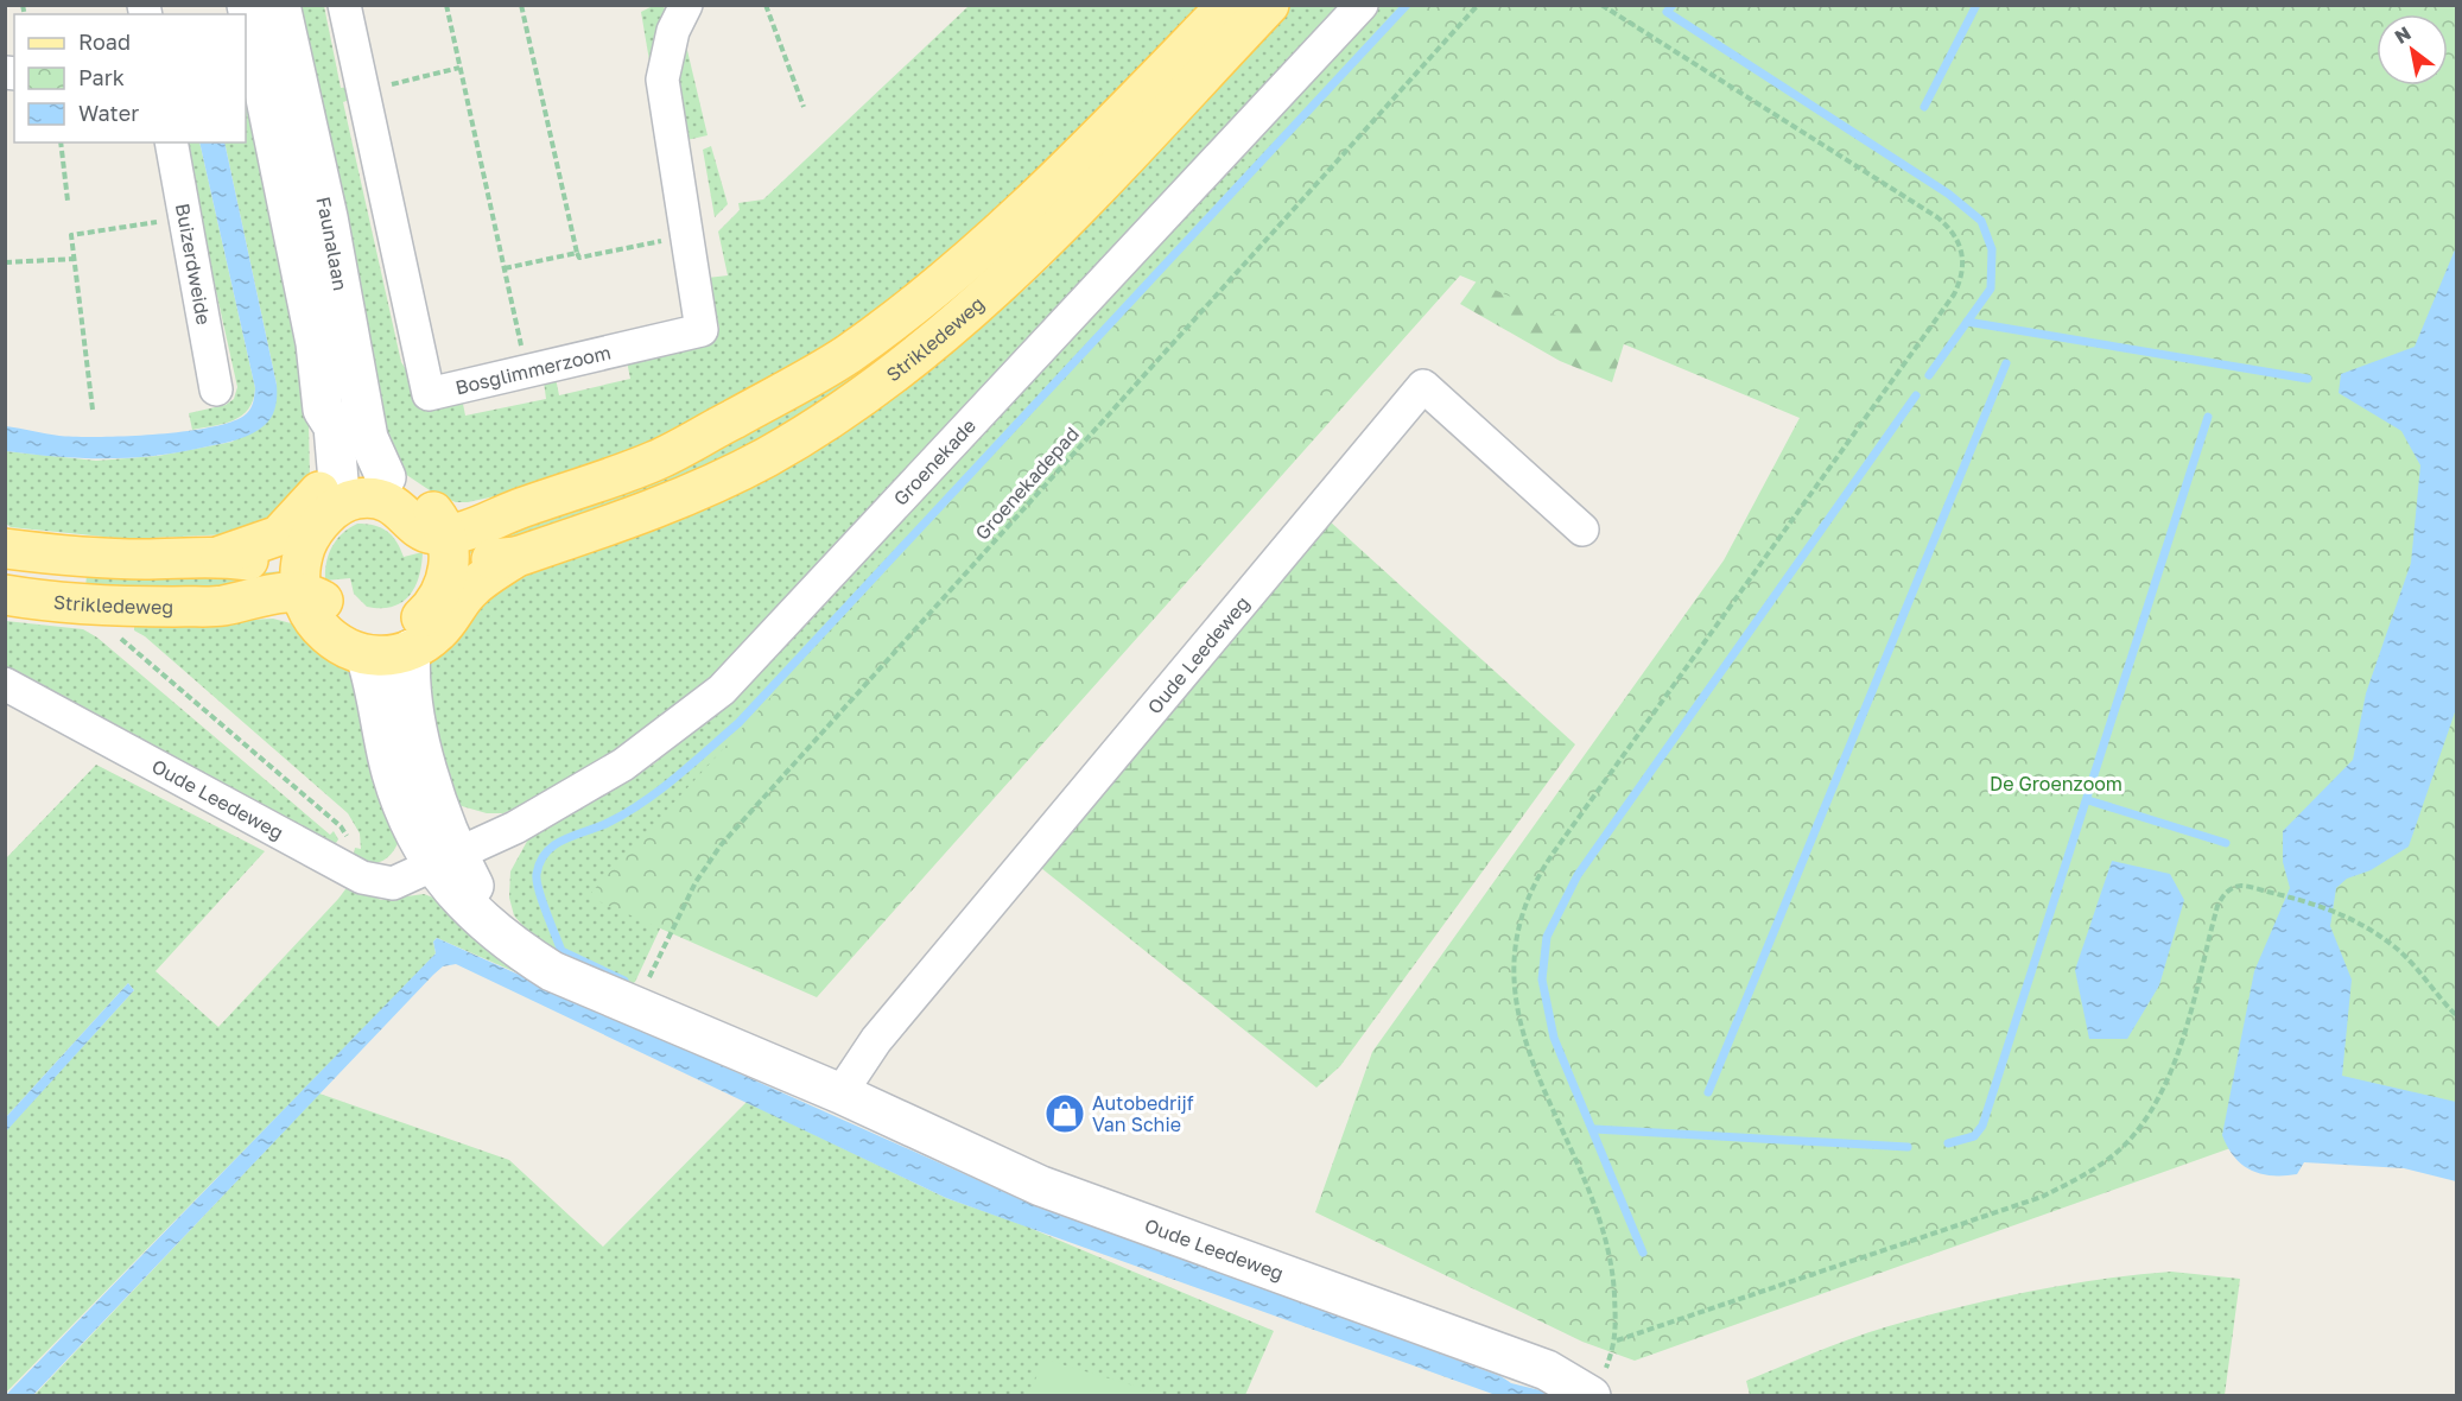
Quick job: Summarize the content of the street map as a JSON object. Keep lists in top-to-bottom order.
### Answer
{
  "streets": {
    "main road": ["Strikledeweg"],
    "street": [
      "Faunalaan",
      "Buizerdweide",
      "Bosglimmerzoom",
      "Groenekade",
      "Oude Leedeweg"
    ],
    "path": ["Groenekadepad"]
  },
  "crossings": [
    ["Groenekade", "Oude Leedeweg"],
    ["Groenekadepad", "Oude Leedeweg"]
  ],
  "parks": ["De Groenzoom"],
  "places": {
    "shop": ["Autobedrijf Van Schie"]
  },
  "legend": ["Road", "Park", "Water"],
  "north": "top left"
}
